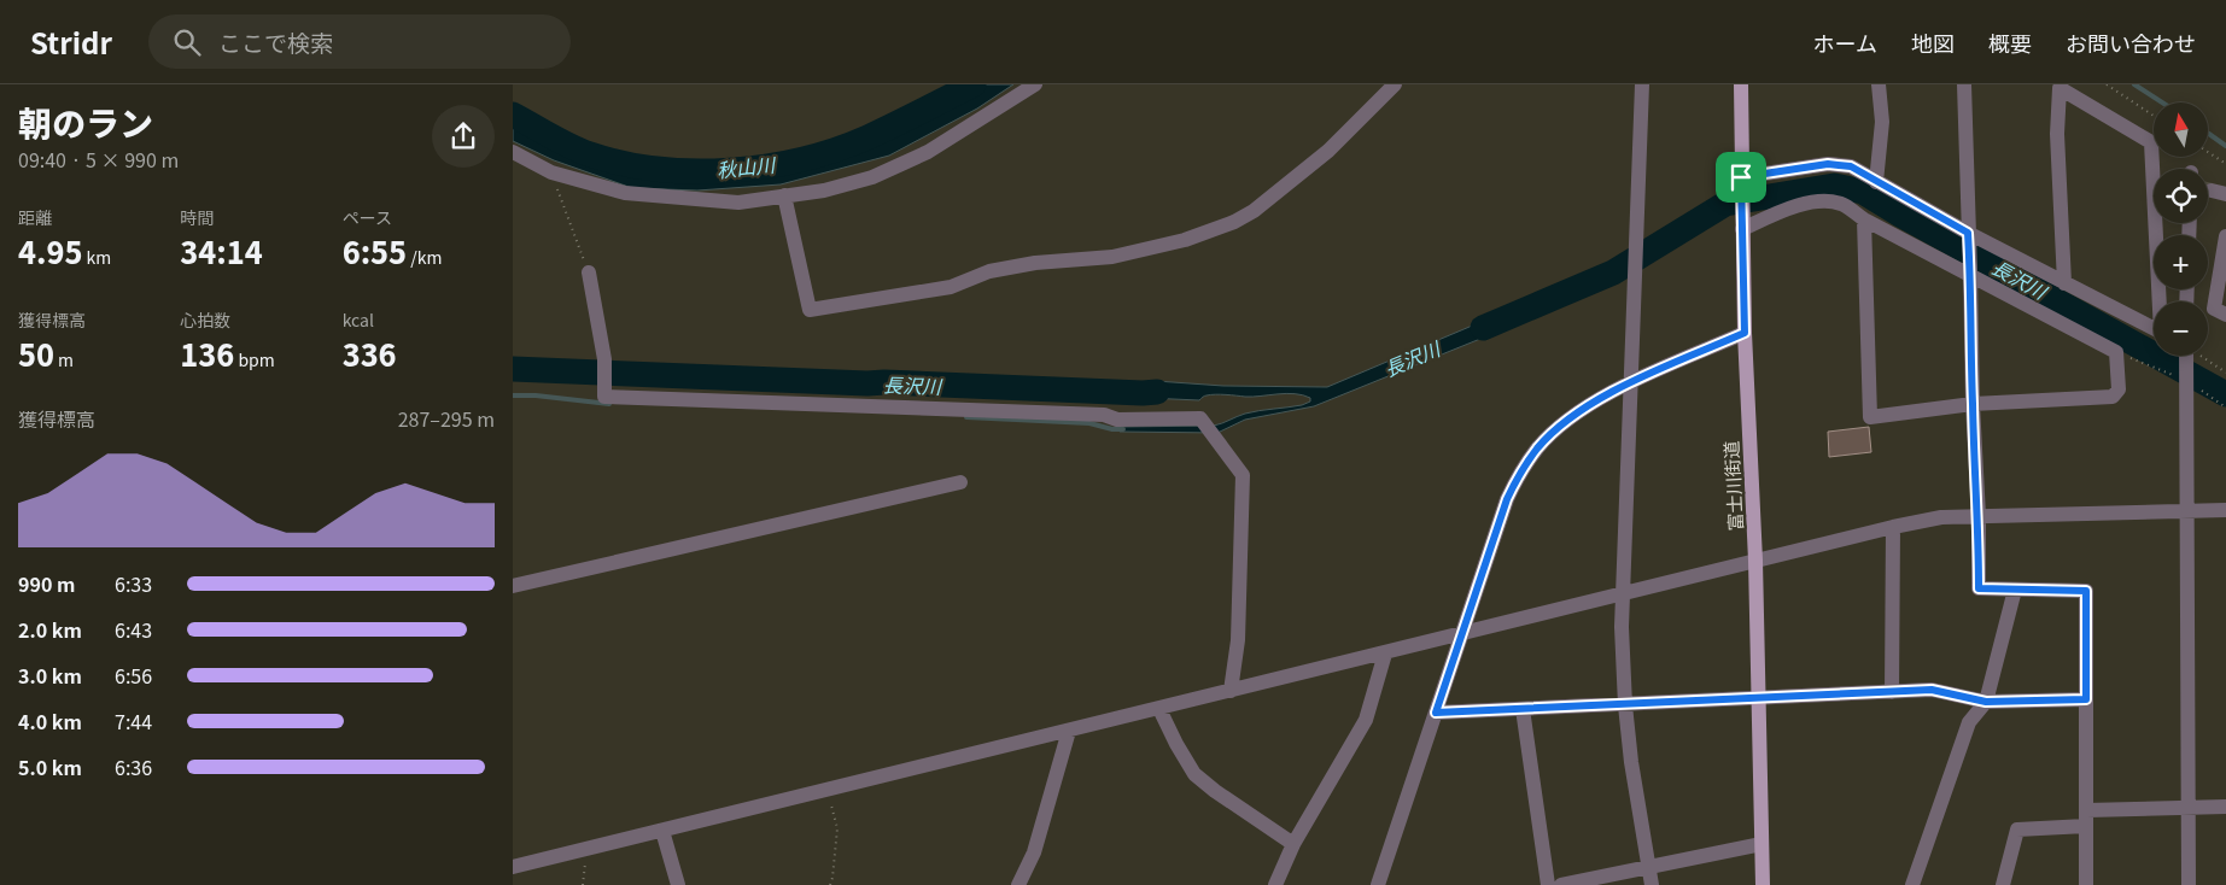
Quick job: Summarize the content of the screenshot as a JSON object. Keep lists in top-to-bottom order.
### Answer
{
  "streets": {
    "main road": ["富士川街道"]
  },
  "water": ["秋山川", "長沢川"],
  "north": "top",
  "page": {
    "header": "Stridr",
    "search": "ここで検索",
    "nav": [
      "ホーム",
      "地図",
      "概要",
      "お問い合わせ"
    ],
    "heading": ["朝のラン", "09:40 · 5 × 990 m"],
    "map_buttons": ["+", "−"],
    "stats": [
      ["距離", "4.95 km"],
      ["時間", "34:14"],
      ["ペース", "6:55 /km"],
      ["獲得標高", "50 m"],
      ["心拍数", "136 bpm"],
      ["kcal", "336"]
    ],
    "chart": ["獲得標高", "287–295 m"],
    "list": [
      {
        "name": "990 m",
        "note": "6:33"
      },
      {
        "name": "2.0 km",
        "note": "6:43"
      },
      {
        "name": "3.0 km",
        "note": "6:56"
      },
      {
        "name": "4.0 km",
        "note": "7:44"
      },
      {
        "name": "5.0 km",
        "note": "6:36"
      }
    ]
  }
}
